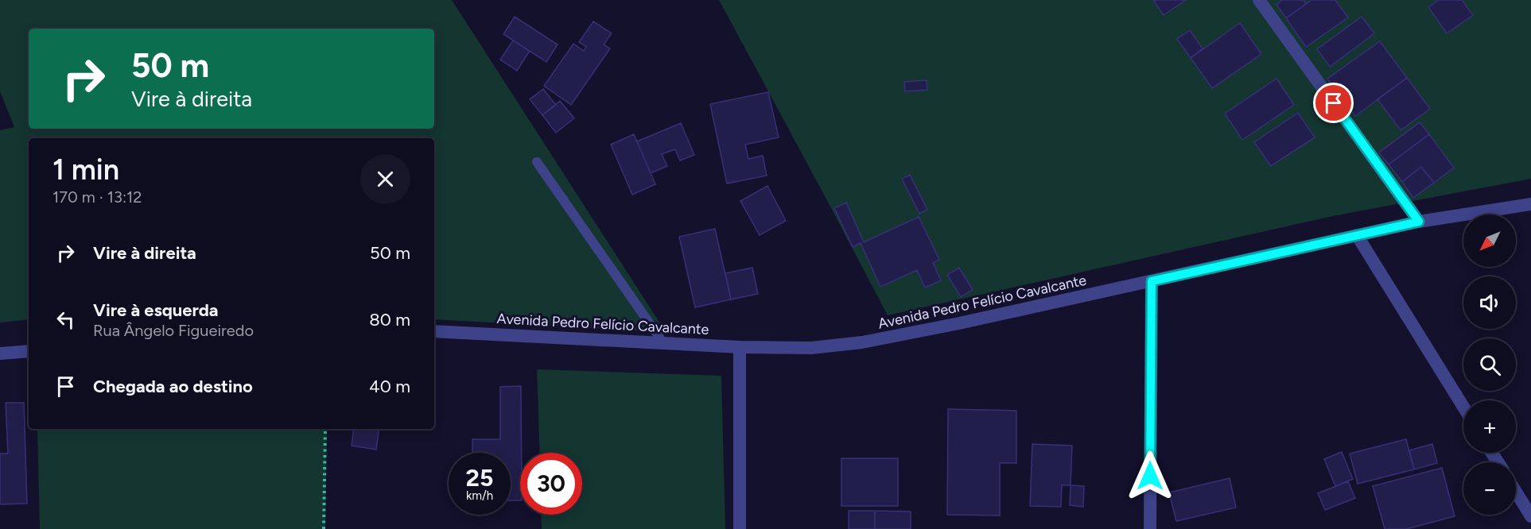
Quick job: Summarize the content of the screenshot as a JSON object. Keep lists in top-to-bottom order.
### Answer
{
  "streets": {
    "street": ["Avenida Pedro Felício Cavalcante"]
  },
  "north": "bottom left",
  "page": {
    "turn": ["50 m", "Vire à direita"],
    "heading": ["1 min", "170 m · 13:12"],
    "map_buttons": ["+", "−"],
    "list": [
      {
        "name": "Vire à direita",
        "value": "50 m"
      },
      {
        "name": "Vire à esquerda",
        "note": "Rua Ângelo Figueiredo",
        "value": "80 m"
      },
      {
        "name": "Chegada ao destino",
        "value": "40 m"
      }
    ],
    "speed": "25 km/h",
    "limit": "30"
  }
}
